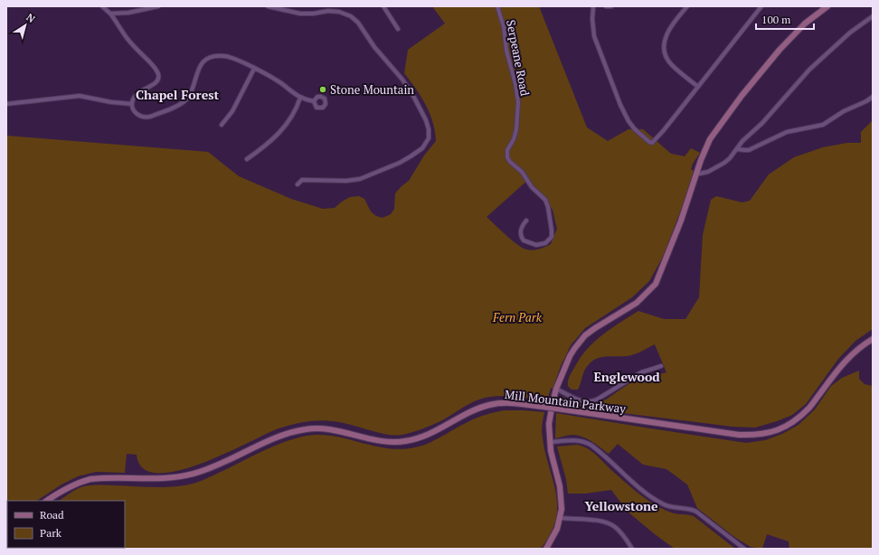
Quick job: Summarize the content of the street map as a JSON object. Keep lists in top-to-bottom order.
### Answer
{
  "streets": {
    "street": ["Serpeane Road", "Mill Mountain Parkway"]
  },
  "districts": ["Chapel Forest", "Englewood", "Yellowstone"],
  "parks": ["Fern Park"],
  "places": ["Stone Mountain"],
  "legend": ["Road", "Park"],
  "scale_bar": "100 m",
  "north": "top right"
}
